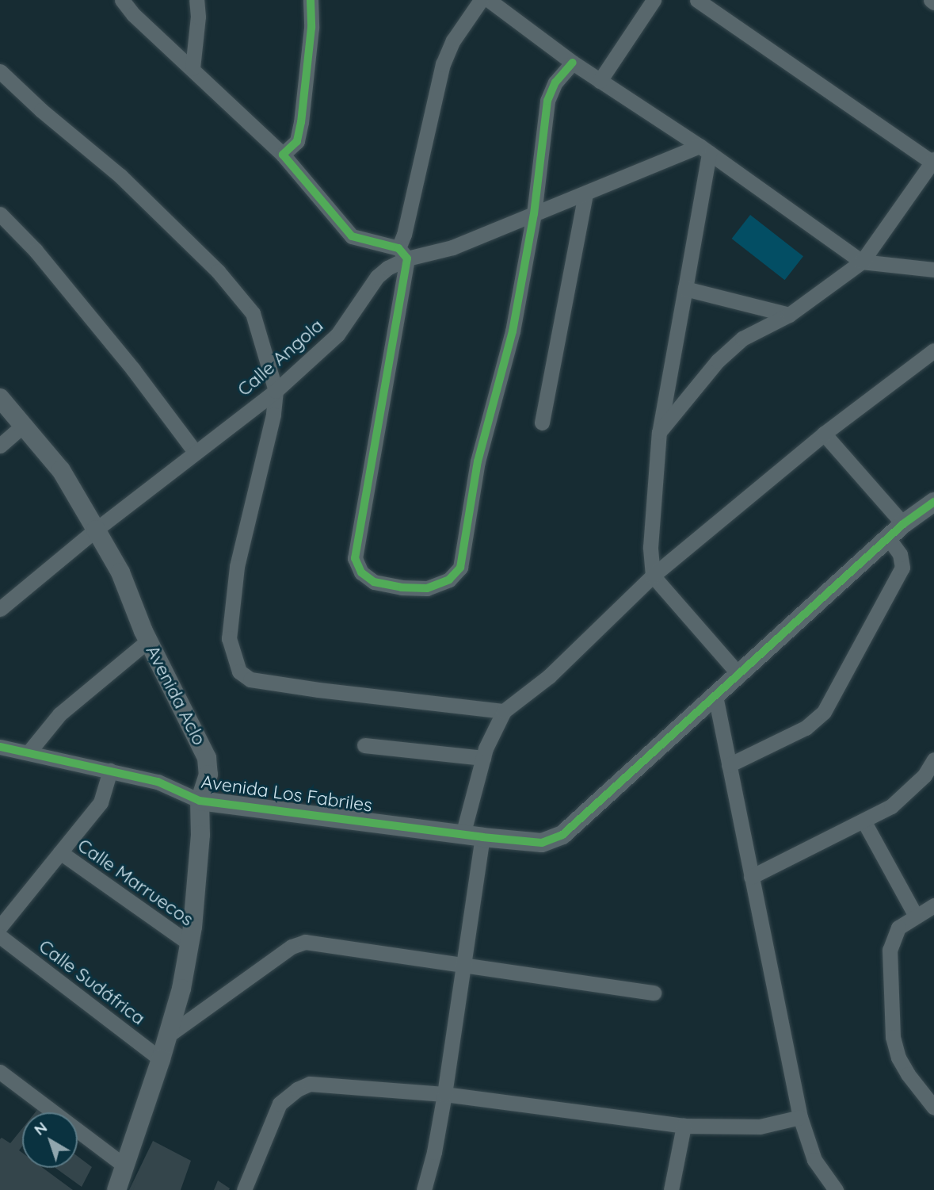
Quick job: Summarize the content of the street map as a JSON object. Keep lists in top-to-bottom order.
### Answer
{
  "streets": {
    "street": [
      "Calle Angola",
      "Avenida Aclo",
      "Avenida Los Fabriles",
      "Calle Marruecos",
      "Calle Sudáfrica"
    ]
  },
  "crossings": [
    ["Calle Angola", "Avenida Aclo"],
    ["Avenida Aclo", "Avenida Los Fabriles"],
    ["Avenida Aclo", "Calle Marruecos"],
    ["Avenida Aclo", "Calle Sudáfrica"]
  ],
  "north": "top left"
}
